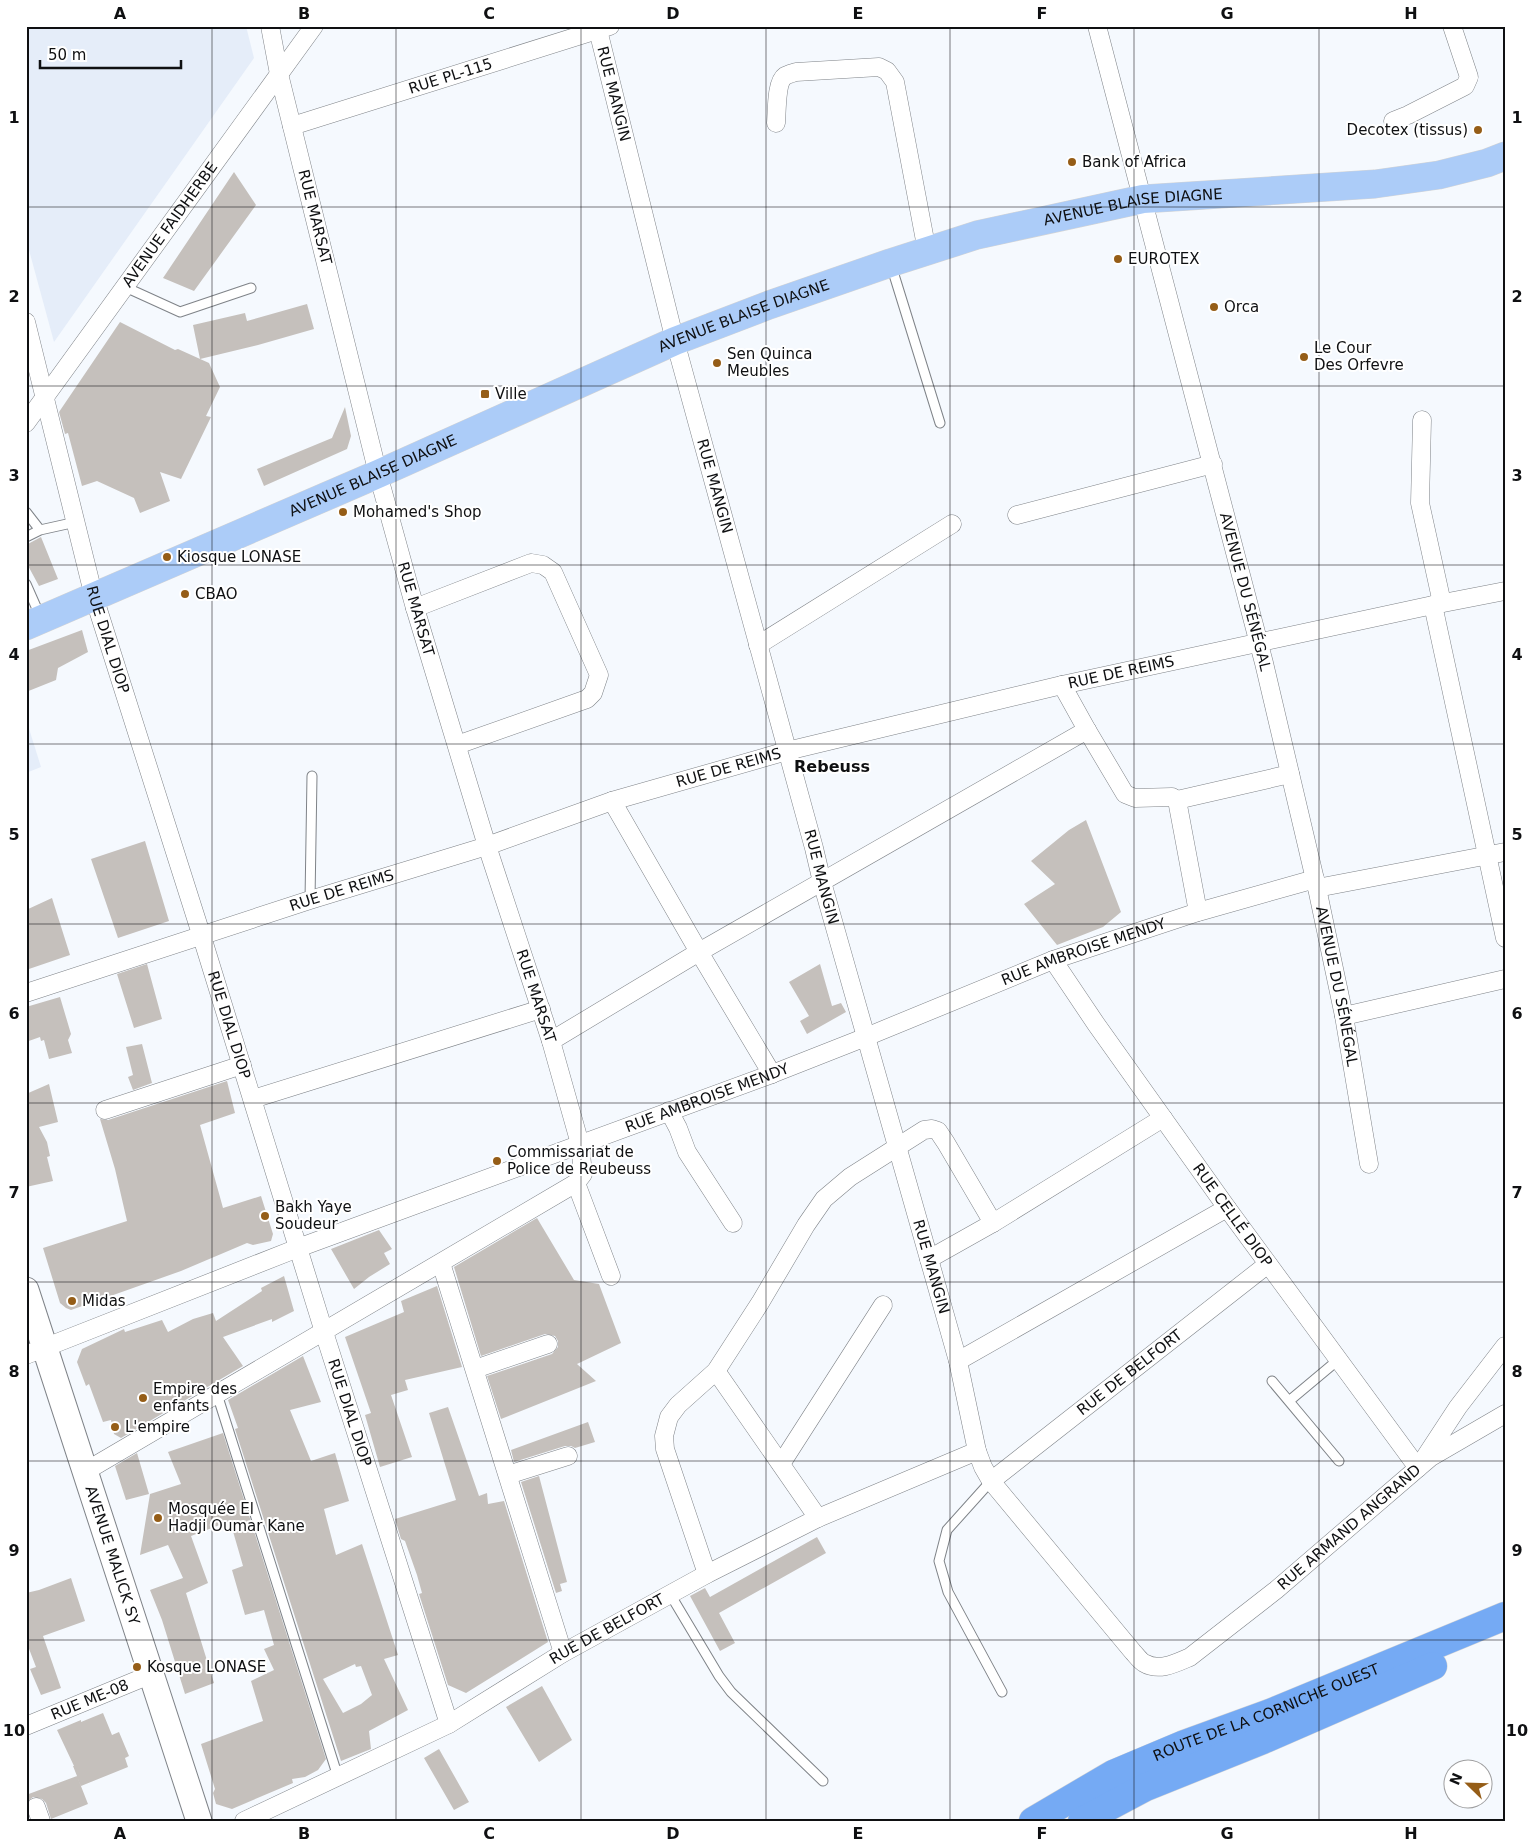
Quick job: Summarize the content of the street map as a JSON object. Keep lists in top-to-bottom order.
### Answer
{
  "streets": {
    "highway": ["ROUTE DE LA CORNICHE OUEST"],
    "main road": ["AVENUE BLAISE DIAGNE", "AVENUE MALICK SY"],
    "street": [
      "RUE PL-115",
      "RUE MANGIN",
      "RUE MARSAT",
      "AVENUE FAIDHERBE",
      "AVENUE DU SÉNÉGAL",
      "RUE DIAL DIOP",
      "RUE DE REIMS",
      "RUE AMBROISE MENDY",
      "RUE CELLÉ DIOP",
      "RUE DE BELFORT",
      "RUE ARMAND ANGRAND",
      "RUE ME-08"
    ]
  },
  "crossings": [
    ["RUE PL-115", "RUE MANGIN"],
    ["RUE PL-115", "RUE MARSAT"],
    ["RUE MANGIN", "AVENUE BLAISE DIAGNE"],
    ["RUE MANGIN", "RUE DE REIMS"],
    ["RUE MANGIN", "RUE AMBROISE MENDY"],
    ["RUE MANGIN", "RUE DE BELFORT"],
    ["RUE MANGIN", "RUE ARMAND ANGRAND"],
    ["AVENUE BLAISE DIAGNE", "RUE MARSAT"],
    ["AVENUE BLAISE DIAGNE", "AVENUE DU SÉNÉGAL"],
    ["AVENUE BLAISE DIAGNE", "RUE DIAL DIOP"],
    ["RUE MARSAT", "AVENUE FAIDHERBE"],
    ["RUE MARSAT", "RUE DE REIMS"],
    ["RUE MARSAT", "RUE AMBROISE MENDY"],
    ["AVENUE FAIDHERBE", "RUE DIAL DIOP"],
    ["AVENUE DU SÉNÉGAL", "RUE DE REIMS"],
    ["AVENUE DU SÉNÉGAL", "RUE AMBROISE MENDY"],
    ["RUE DIAL DIOP", "RUE DE REIMS"],
    ["RUE DIAL DIOP", "RUE AMBROISE MENDY"],
    ["RUE DIAL DIOP", "RUE DE BELFORT"],
    ["RUE AMBROISE MENDY", "RUE CELLÉ DIOP"],
    ["RUE AMBROISE MENDY", "AVENUE MALICK SY"],
    ["RUE CELLÉ DIOP", "RUE DE BELFORT"],
    ["RUE CELLÉ DIOP", "RUE ARMAND ANGRAND"],
    ["AVENUE MALICK SY", "RUE ME-08"]
  ],
  "districts": ["Rebeuss"],
  "places": {
    "other": [
      "Decotex (tissus)",
      "Bank of Africa",
      "EUROTEX",
      "Orca",
      "Le Cour Des Orfevre",
      "Sen Quinca Meubles",
      "Mohamed's Shop",
      "Kiosque LONASE",
      "CBAO",
      "Commissariat de Police de Reubeuss",
      "Bakh Yaye Soudeur",
      "Midas",
      "Empire des enfants",
      "L'empire",
      "Mosquée El Hadji Oumar Kane",
      "Kosque LONASE"
    ],
    "transit": ["Ville"]
  },
  "scale_bar": "50 m",
  "north": "top left",
  "grid": {
    "columns": [
      "A",
      "B",
      "C",
      "D",
      "E",
      "F",
      "G",
      "H"
    ],
    "rows": [
      "1",
      "2",
      "3",
      "4",
      "5",
      "6",
      "7",
      "8",
      "9",
      "10"
    ]
  }
}
